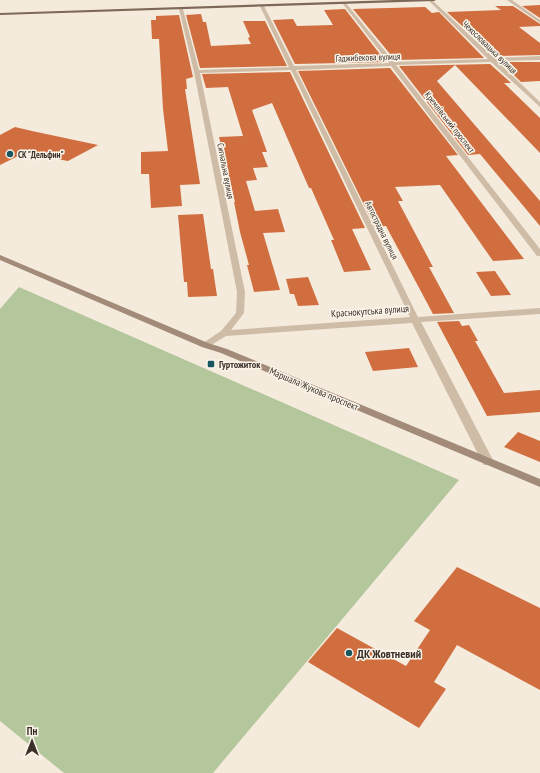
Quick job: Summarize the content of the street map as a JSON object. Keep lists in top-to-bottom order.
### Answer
{
  "streets": {
    "street": [
      "Чехословацька вулиця",
      "Гаджибекова вулиця",
      "Кремлівський проспект",
      "Сигнальна вулиця",
      "Автострадна вулиця",
      "Краснокутська вулиця",
      "Маршала Жукова проспект"
    ]
  },
  "crossings": [
    ["Чехословацька вулиця", "Гаджибекова вулиця"],
    ["Гаджибекова вулиця", "Кремлівський проспект"],
    ["Гаджибекова вулиця", "Сигнальна вулиця"],
    ["Гаджибекова вулиця", "Автострадна вулиця"],
    ["Сигнальна вулиця", "Краснокутська вулиця"],
    ["Автострадна вулиця", "Краснокутська вулиця"],
    ["Автострадна вулиця", "Маршала Жукова проспект"],
    ["Краснокутська вулиця", "Маршала Жукова проспект"]
  ],
  "places": {
    "other": ["СК \"Дельфин\"", "ДК Жовтневий"],
    "transit": ["Гуртожиток"]
  },
  "north": "top"
}
